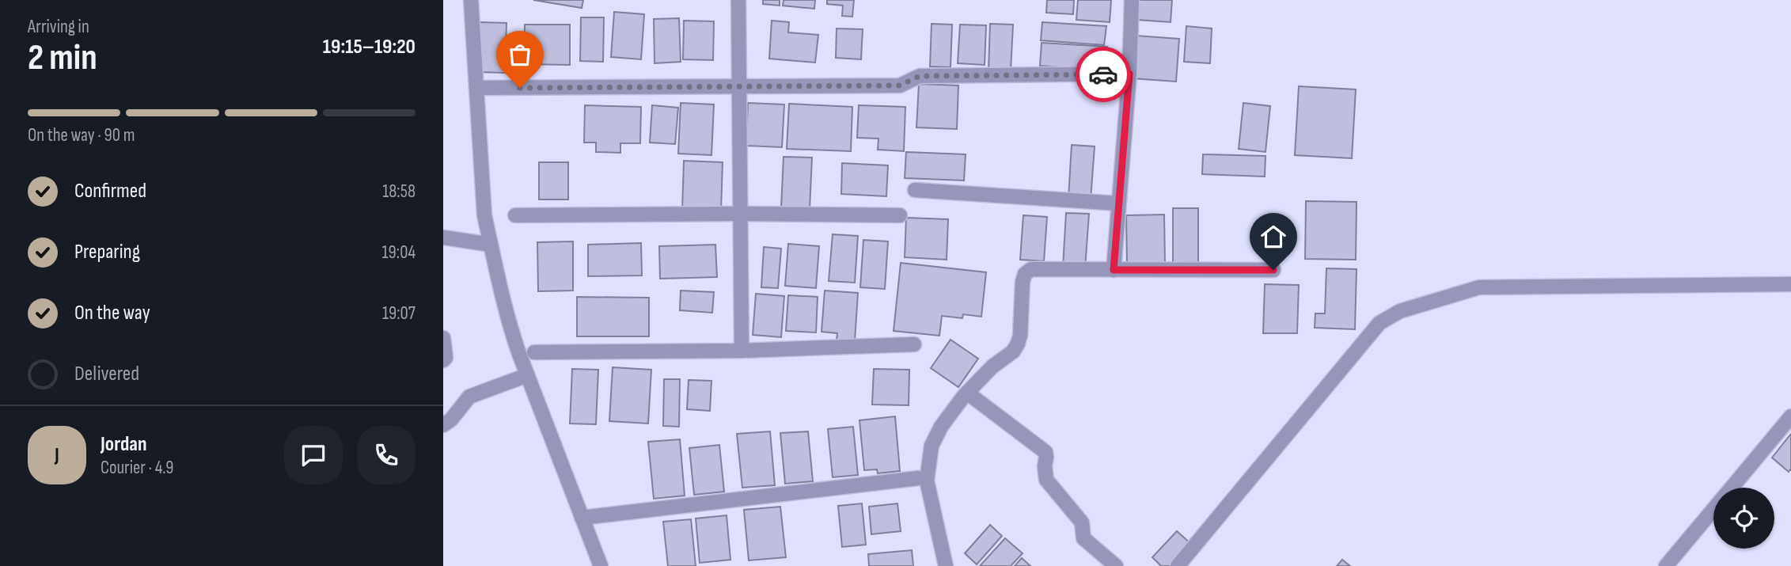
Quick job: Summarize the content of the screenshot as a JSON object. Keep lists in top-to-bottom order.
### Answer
{
  "page": {
    "heading": ["2 min", "Arriving in", "19:15–19:20"],
    "panel": ["Jordan", "Courier · 4.9"],
    "bar": "On the way · 90 m",
    "list": [
      ["Confirmed", "18:58"],
      ["Preparing", "19:04"],
      ["On the way", "19:07"],
      "Delivered"
    ],
    "round": "J"
  }
}
